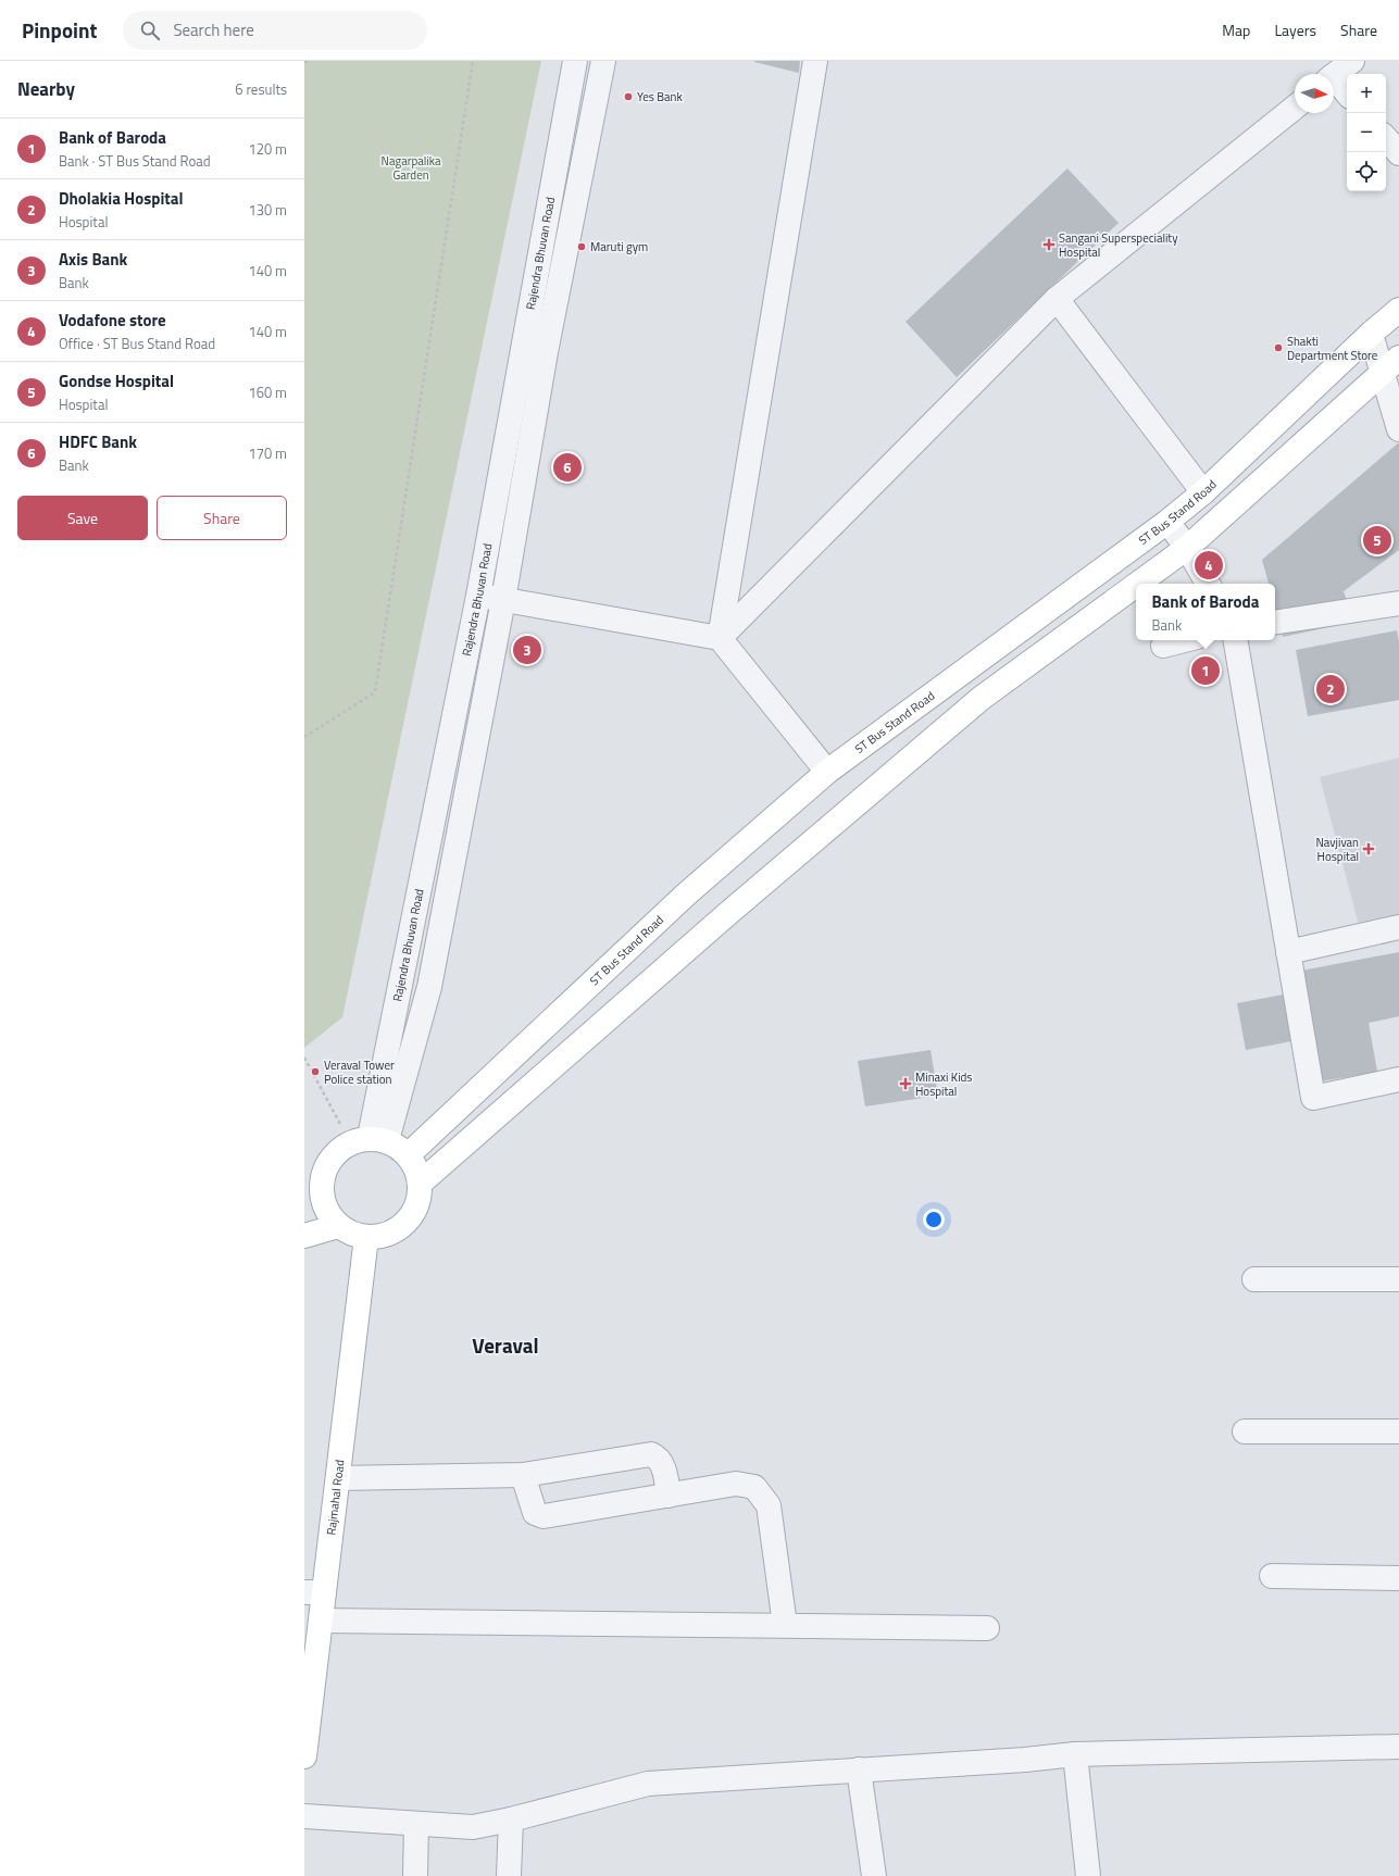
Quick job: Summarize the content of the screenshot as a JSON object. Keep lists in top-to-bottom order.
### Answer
{
  "streets": {
    "main road": ["ST Bus Stand Road", "Rajmahal Road"],
    "street": ["Rajendra Bhuvan Road"]
  },
  "crossings": [
    ["Rajendra Bhuvan Road", "ST Bus Stand Road"],
    ["Rajendra Bhuvan Road", "Rajmahal Road"],
    ["ST Bus Stand Road", "Rajmahal Road"]
  ],
  "districts": ["Veraval"],
  "parks": ["Nagarpalika Garden"],
  "places": {
    "other": [
      "Yes Bank",
      "Maruti gym",
      "Shakti Department Store",
      "Veraval Tower Police station"
    ],
    "health": ["Sangani Superspeciality Hospital", "Navjivan Hospital", "Minaxi Kids Hospital"]
  },
  "north": "right",
  "page": {
    "header": "Pinpoint",
    "search": "Search here",
    "nav": ["Map", "Layers", "Share"],
    "heading": ["Nearby", "6 results"],
    "map_buttons": ["+", "−"],
    "list": [
      {
        "mark": "1",
        "name": "Bank of Baroda",
        "note": "Bank · ST Bus Stand Road",
        "value": "120 m"
      },
      {
        "mark": "2",
        "name": "Dholakia Hospital",
        "note": "Hospital",
        "value": "130 m"
      },
      {
        "mark": "3",
        "name": "Axis Bank",
        "note": "Bank",
        "value": "140 m"
      },
      {
        "mark": "4",
        "name": "Vodafone store",
        "note": "Office · ST Bus Stand Road",
        "value": "140 m"
      },
      {
        "mark": "5",
        "name": "Gondse Hospital",
        "note": "Hospital",
        "value": "160 m"
      },
      {
        "mark": "6",
        "name": "HDFC Bank",
        "note": "Bank",
        "value": "170 m"
      }
    ],
    "pins": [
      "6",
      "5",
      "4",
      "3",
      "1",
      "2"
    ],
    "buttons": ["Save", "Share"],
    "popup": ["Bank of Baroda", "Bank"]
  }
}
